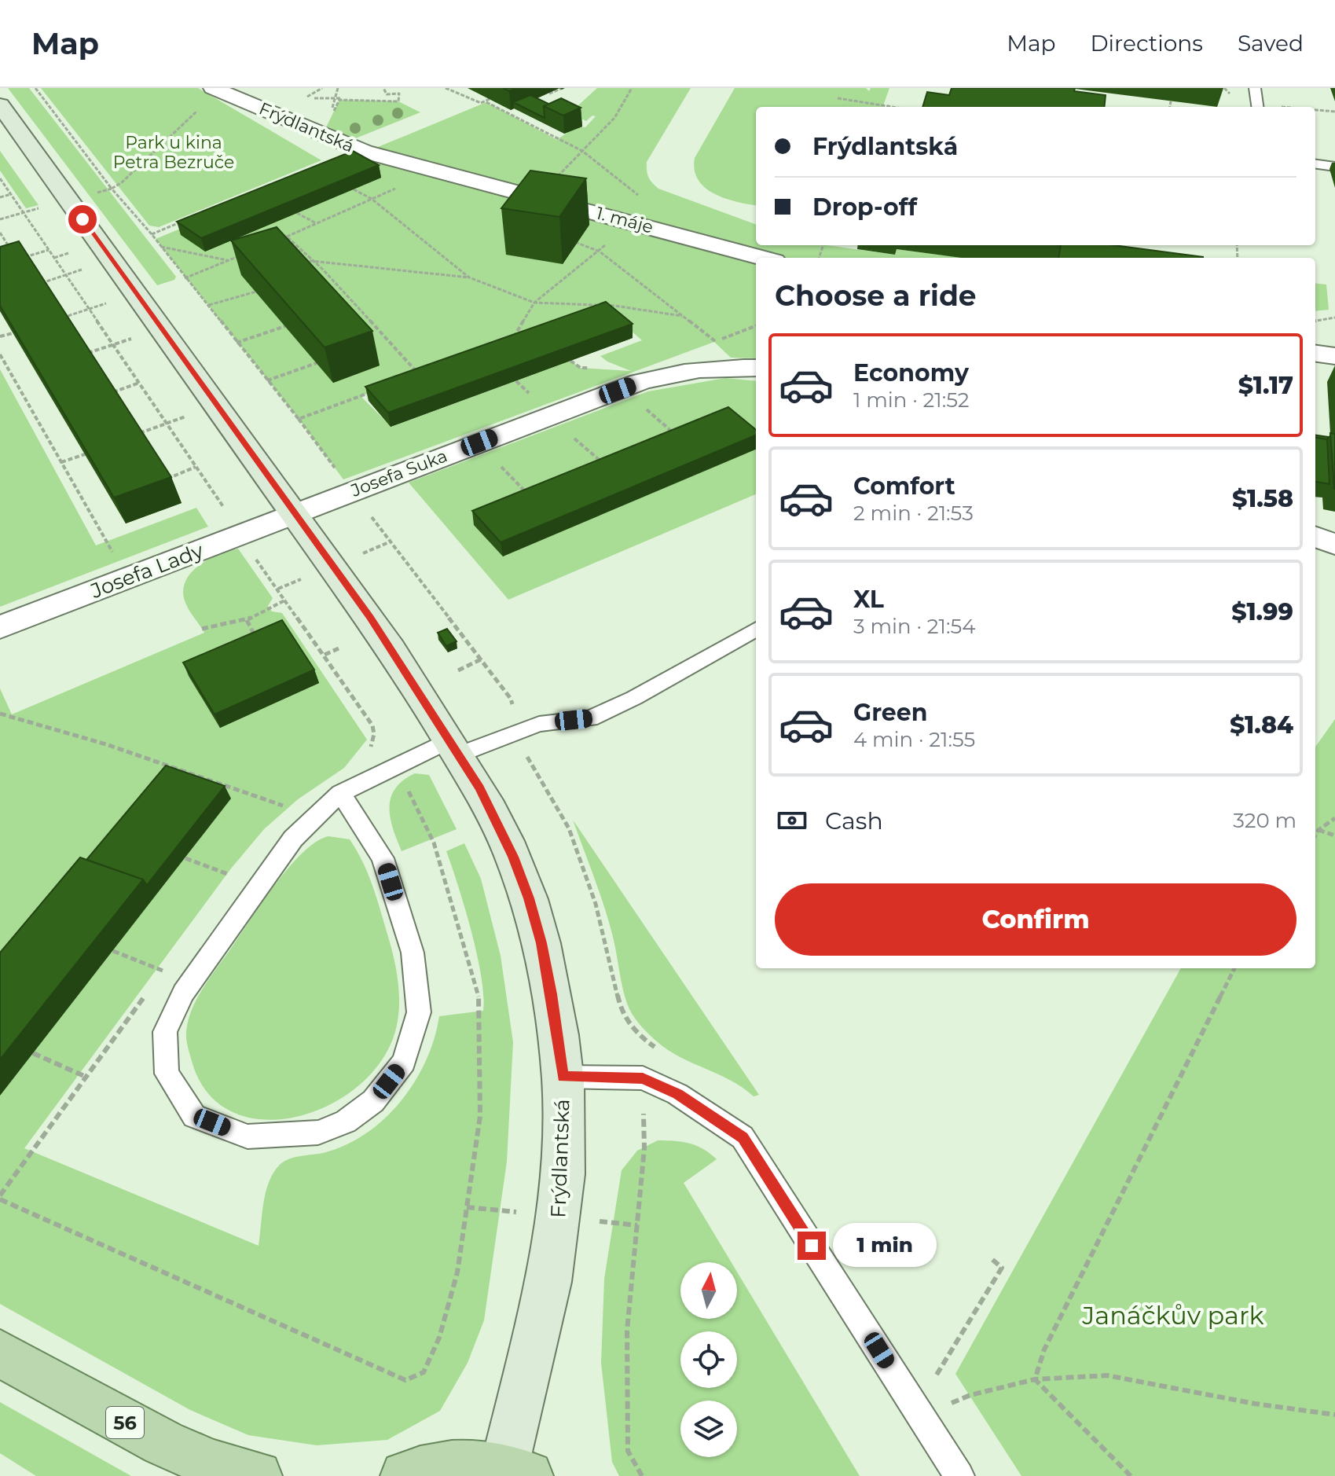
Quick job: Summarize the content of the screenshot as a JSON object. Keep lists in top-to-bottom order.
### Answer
{
  "streets": {
    "main road": ["56"],
    "street": [
      "Frýdlantská",
      "1. máje",
      "Josefa Suka",
      "Josefa Lady"
    ]
  },
  "crossings": [
    ["Frýdlantská", "1. máje"],
    ["Frýdlantská", "Josefa Suka"],
    ["Frýdlantská", "Josefa Lady"],
    ["Josefa Suka", "Josefa Lady"]
  ],
  "parks": ["Park u kina Petra Bezruče", "Janáčkův park"],
  "north": "top",
  "page": {
    "header": "Map",
    "nav": ["Map", "Directions", "Saved"],
    "banner": ["Frýdlantská", "Drop-off"],
    "heading": "Choose a ride",
    "list": [
      {
        "name": "Economy",
        "note": "1 min · 21:52",
        "value": "$1.17"
      },
      {
        "name": "Comfort",
        "note": "2 min · 21:53",
        "value": "$1.58"
      },
      {
        "name": "XL",
        "note": "3 min · 21:54",
        "value": "$1.99"
      },
      {
        "name": "Green",
        "note": "4 min · 21:55",
        "value": "$1.84"
      }
    ],
    "pay": ["Cash", "320 m"],
    "buttons": "Confirm",
    "bubble": "1 min"
  }
}
